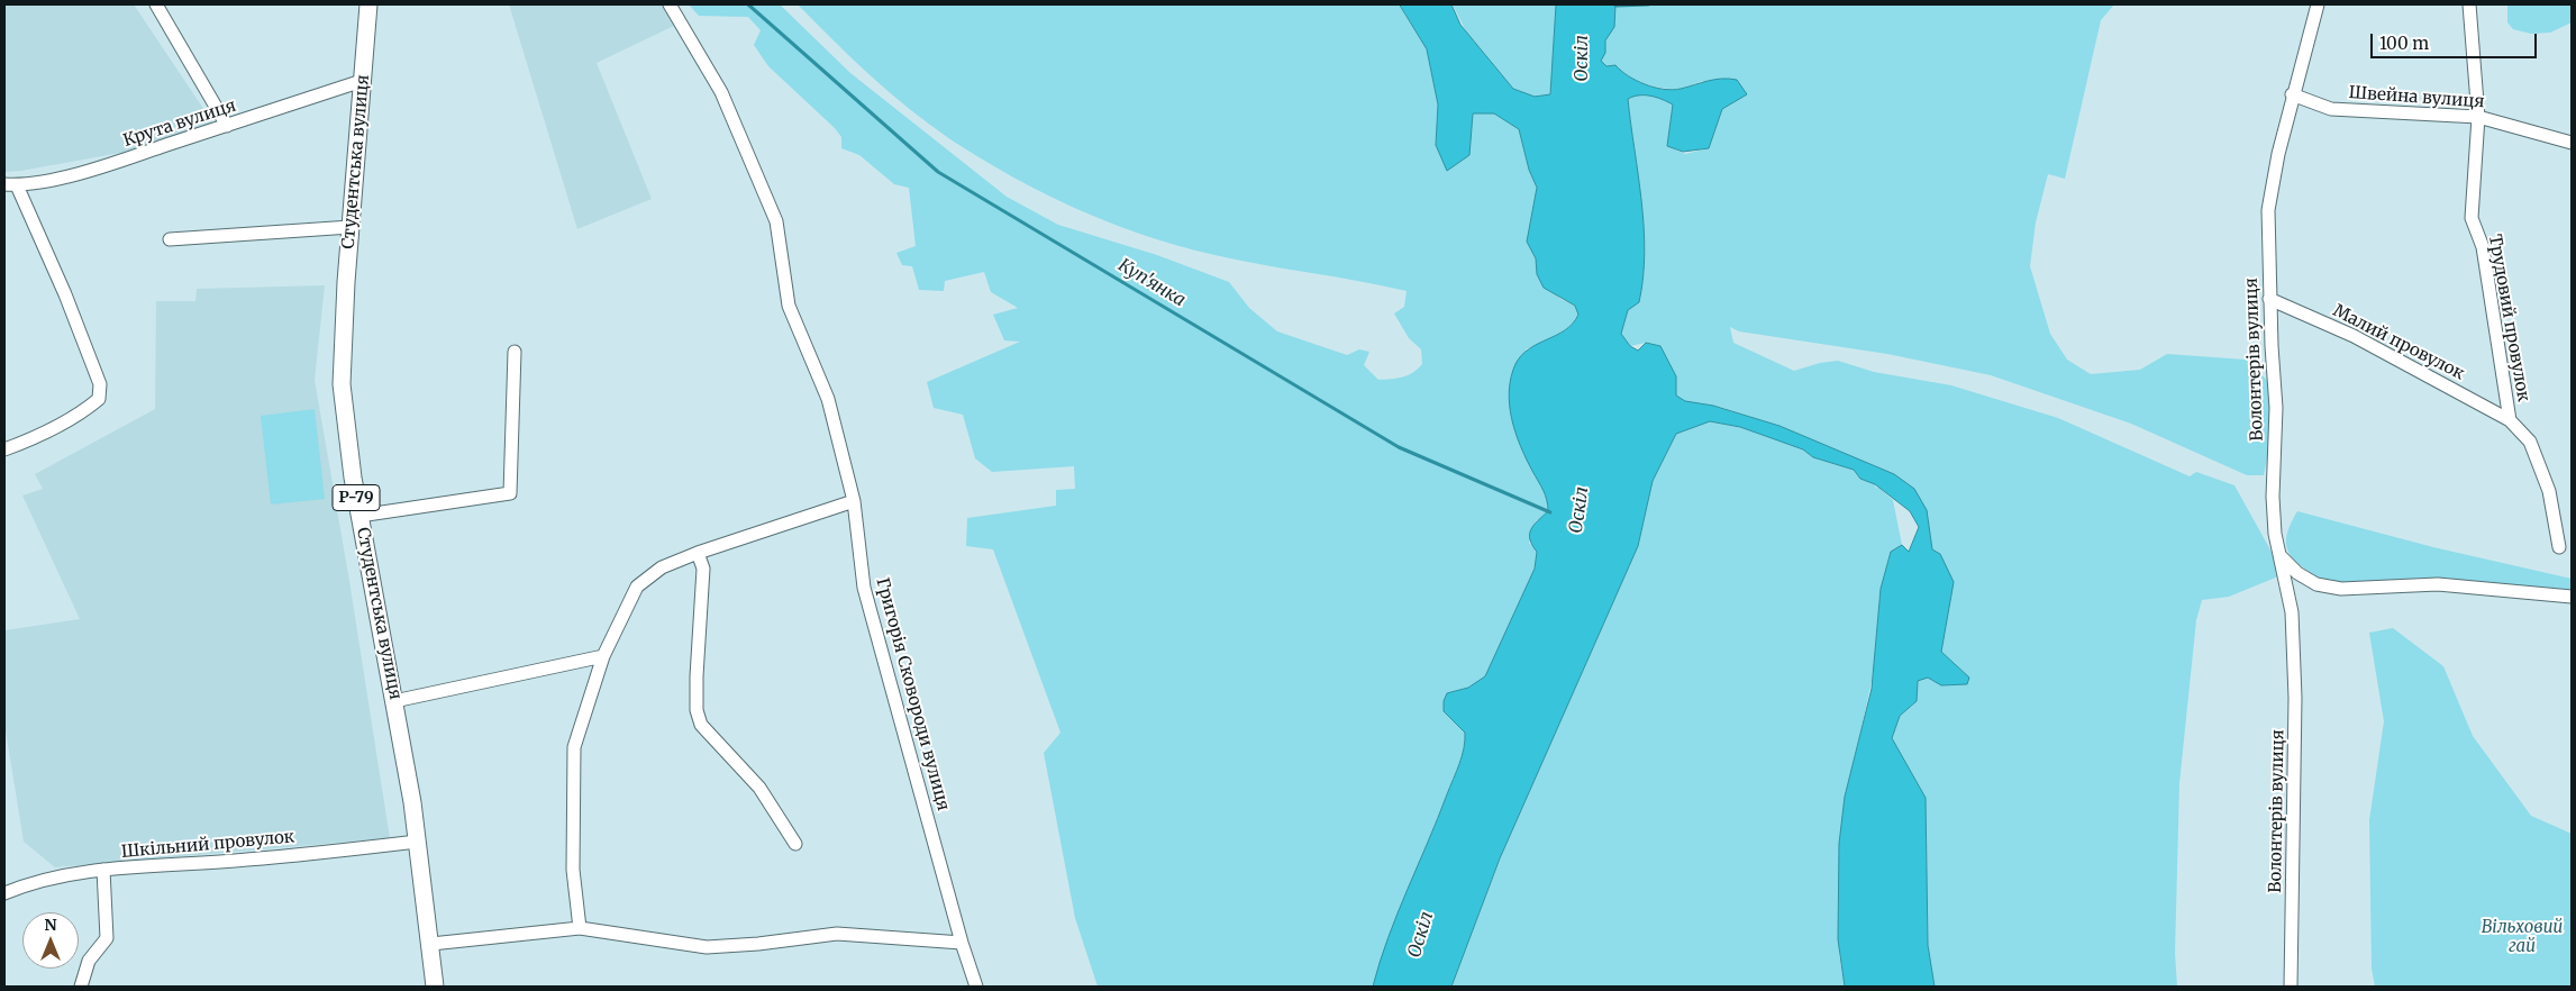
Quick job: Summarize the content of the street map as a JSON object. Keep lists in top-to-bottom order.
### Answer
{
  "streets": {
    "main road": ["Студентська вулиця", "Р-79"],
    "street": [
      "Швейна вулиця",
      "Крута вулиця",
      "Трудовий провулок",
      "Малий провулок",
      "Волонтерів вулиця",
      "Григорія Сковороди вулиця",
      "Шкільний провулок"
    ]
  },
  "crossings": [
    ["Швейна вулиця", "Трудовий провулок"],
    ["Швейна вулиця", "Волонтерів вулиця"],
    ["Крута вулиця", "Студентська вулиця"],
    ["Студентська вулиця", "Шкільний провулок"],
    ["Трудовий провулок", "Малий провулок"],
    ["Малий провулок", "Волонтерів вулиця"]
  ],
  "water": ["Оскіл", "Куп'янка"],
  "parks": ["Вільховий гай"],
  "scale_bar": "100 m",
  "north": "top"
}
